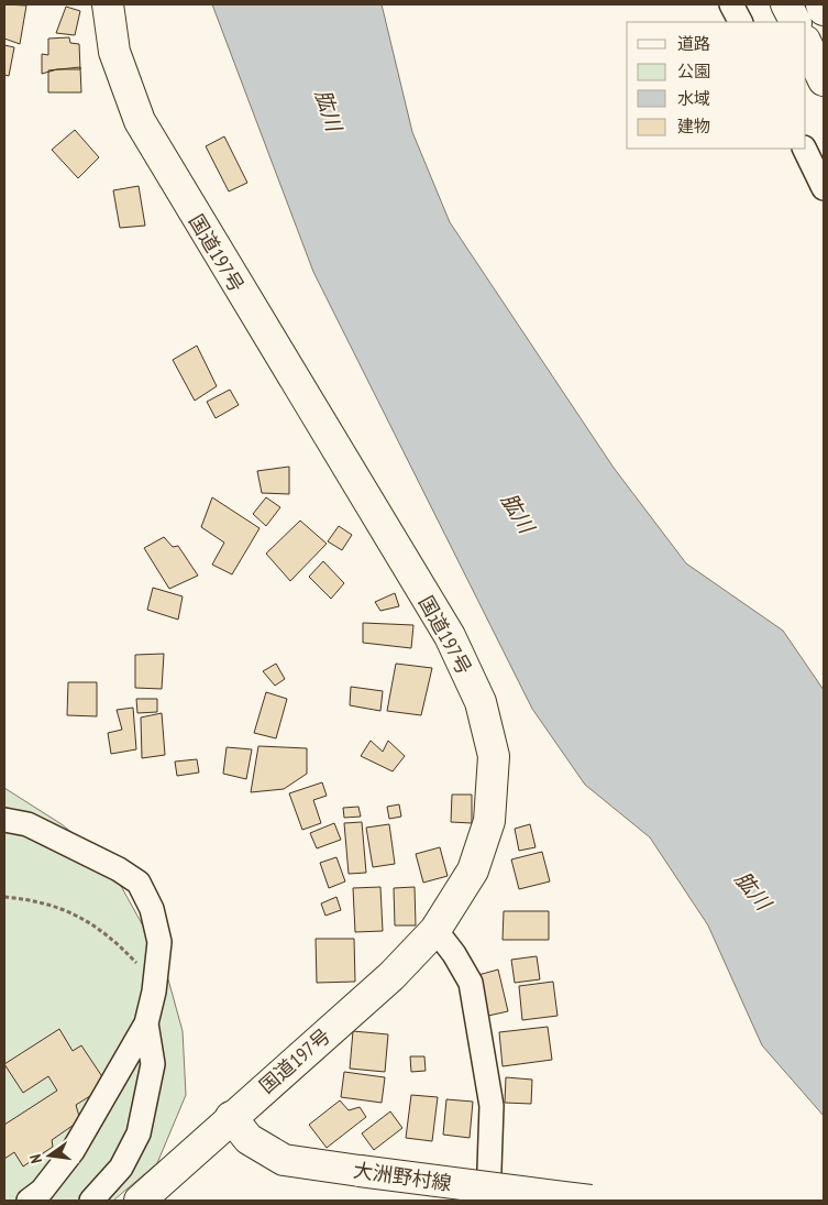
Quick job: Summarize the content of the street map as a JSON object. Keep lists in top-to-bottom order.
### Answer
{
  "streets": {
    "main road": ["国道197号", "大洲野村線"]
  },
  "crossings": [
    ["国道197号", "大洲野村線"]
  ],
  "water": ["肱川"],
  "legend": [
    "道路",
    "公園",
    "水域",
    "建物"
  ],
  "north": "left"
}
